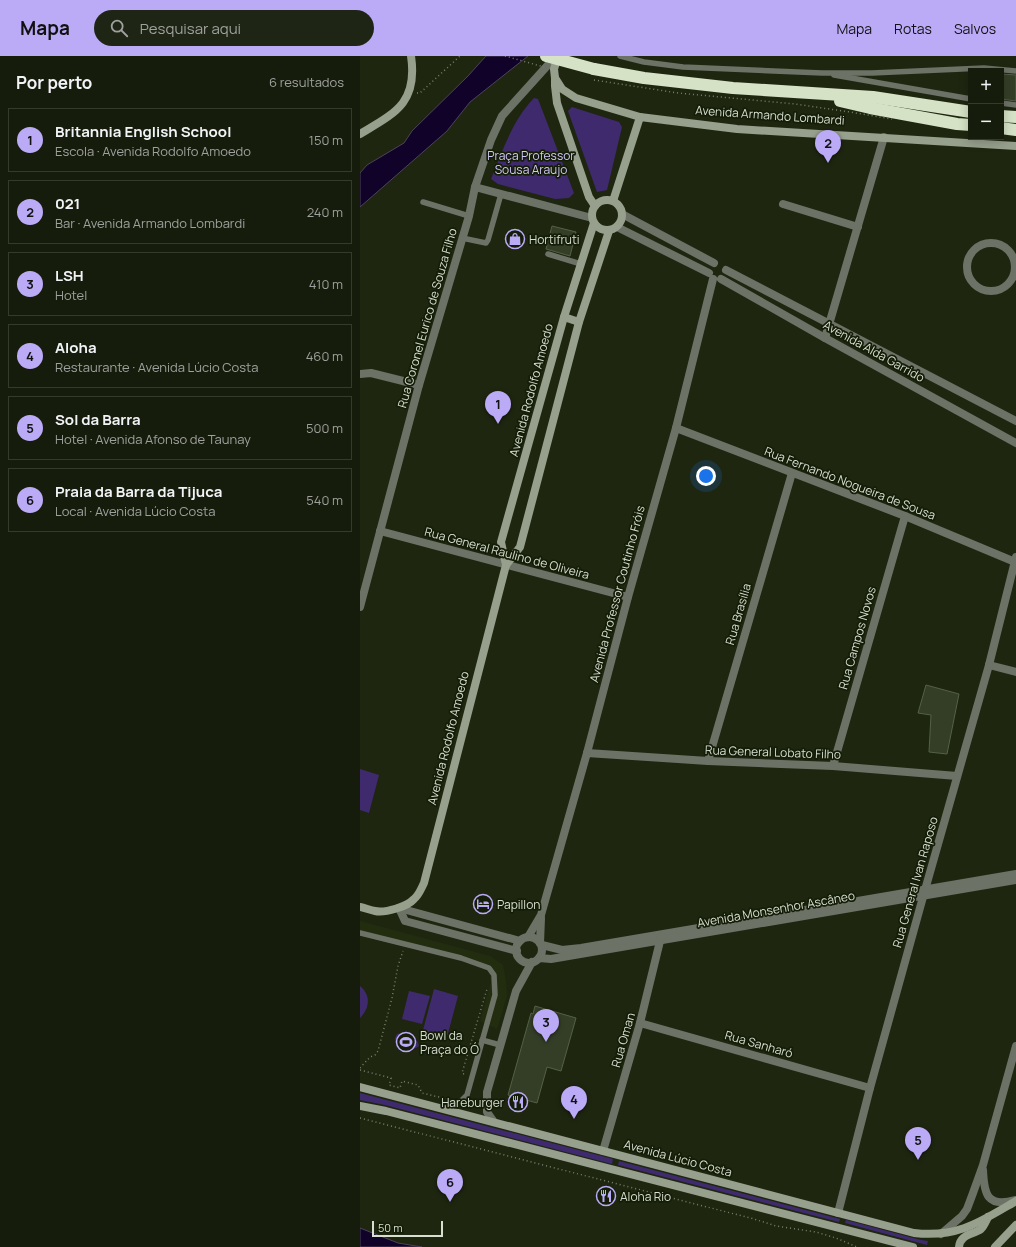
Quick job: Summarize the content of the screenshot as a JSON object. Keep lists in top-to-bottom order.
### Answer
{
  "streets": {
    "highway": ["Avenida Armando Lombardi"],
    "main road": ["Avenida Rodolfo Amoedo", "Avenida Lúcio Costa"],
    "street": [
      "Rua Coronel Eurico de Souza Filho",
      "Avenida Alda Garrido",
      "Rua Fernando Nogueira de Sousa",
      "Rua General Raulino de Oliveira",
      "Avenida Professor Coutinho Fróis",
      "Rua Brasília",
      "Rua Campos Novos",
      "Rua General Lobato Filho",
      "Rua General Ivan Raposo",
      "Avenida Monsenhor Ascâneo",
      "Rua Oman",
      "Rua Sanharó"
    ]
  },
  "crossings": [
    ["Rua Coronel Eurico de Souza Filho", "Rua General Raulino de Oliveira"],
    ["Avenida Alda Garrido", "Avenida Rodolfo Amoedo"],
    ["Avenida Alda Garrido", "Avenida Professor Coutinho Fróis"],
    ["Avenida Rodolfo Amoedo", "Rua General Raulino de Oliveira"],
    ["Rua Fernando Nogueira de Sousa", "Avenida Professor Coutinho Fróis"],
    ["Rua Fernando Nogueira de Sousa", "Rua Brasília"],
    ["Rua Fernando Nogueira de Sousa", "Rua Campos Novos"],
    ["Rua Fernando Nogueira de Sousa", "Rua General Ivan Raposo"],
    ["Rua General Raulino de Oliveira", "Avenida Professor Coutinho Fróis"],
    ["Avenida Professor Coutinho Fróis", "Rua General Lobato Filho"],
    ["Avenida Professor Coutinho Fróis", "Avenida Monsenhor Ascâneo"],
    ["Rua Brasília", "Rua General Lobato Filho"],
    ["Rua Campos Novos", "Rua General Lobato Filho"],
    ["Rua General Lobato Filho", "Rua General Ivan Raposo"],
    ["Rua General Ivan Raposo", "Avenida Monsenhor Ascâneo"],
    ["Rua General Ivan Raposo", "Rua Sanharó"],
    ["Rua General Ivan Raposo", "Avenida Lúcio Costa"],
    ["Avenida Monsenhor Ascâneo", "Rua Oman"],
    ["Rua Oman", "Rua Sanharó"],
    ["Rua Oman", "Avenida Lúcio Costa"]
  ],
  "parks": ["Praça Professor Sousa Araujo"],
  "places": {
    "shop": ["Hortifruti"],
    "hotel": ["Papillon"],
    "sports": ["Bowl da Praça do Ó"],
    "restaurant": ["Hareburger", "Aloha Rio"]
  },
  "scale_bar": "50 m",
  "page": {
    "header": "Mapa",
    "search": "Pesquisar aqui",
    "nav": ["Mapa", "Rotas", "Salvos"],
    "heading": ["Por perto", "6 resultados"],
    "map_buttons": ["+", "−"],
    "list": [
      {
        "mark": "1",
        "name": "Britannia English School",
        "note": "Escola · Avenida Rodolfo Amoedo",
        "value": "150 m"
      },
      {
        "mark": "2",
        "name": "021",
        "note": "Bar · Avenida Armando Lombardi",
        "value": "240 m"
      },
      {
        "mark": "3",
        "name": "LSH",
        "note": "Hotel",
        "value": "410 m"
      },
      {
        "mark": "4",
        "name": "Aloha",
        "note": "Restaurante · Avenida Lúcio Costa",
        "value": "460 m"
      },
      {
        "mark": "5",
        "name": "Sol da Barra",
        "note": "Hotel · Avenida Afonso de Taunay",
        "value": "500 m"
      },
      {
        "mark": "6",
        "name": "Praia da Barra da Tijuca",
        "note": "Local · Avenida Lúcio Costa",
        "value": "540 m"
      }
    ],
    "pins": [
      "2",
      "1",
      "3",
      "4",
      "5",
      "6"
    ],
    "scale": "50 m"
  }
}
